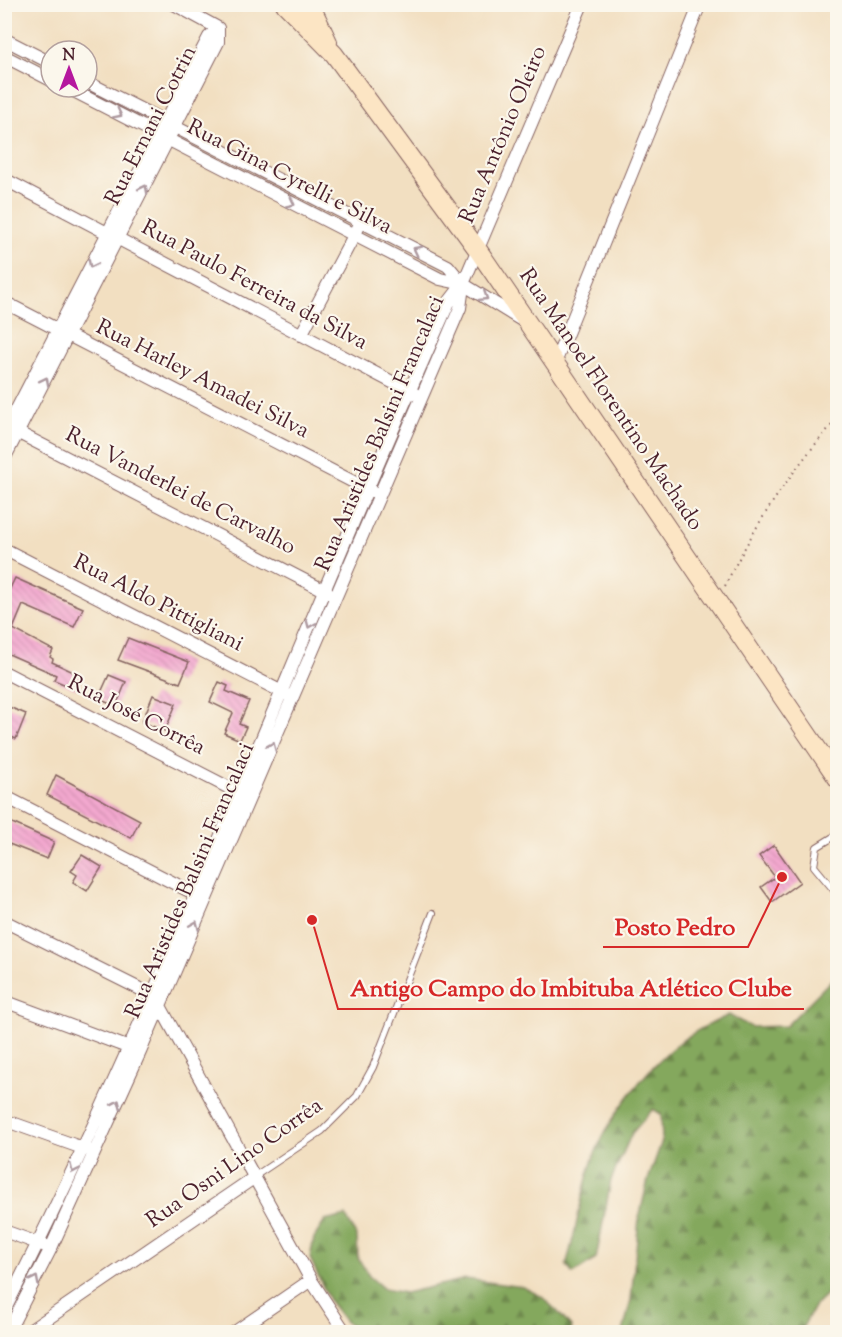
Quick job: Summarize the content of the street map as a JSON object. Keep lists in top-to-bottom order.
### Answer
{
  "streets": {
    "main road": ["Rua Manoel Florentino Machado"],
    "street": [
      "Rua Ernani Cotrin",
      "Rua Antônio Oleiro",
      "Rua Gina Cyrelli e Silva",
      "Rua Paulo Ferreira da Silva",
      "Rua Harley Amadei Silva",
      "Rua Aristides Balsini Francalaci",
      "Rua Vanderlei de Carvalho",
      "Rua Aldo Pittigliani",
      "Rua José Corrêa",
      "Rua Osni Lino Corrêa"
    ]
  },
  "crossings": [
    ["Rua Ernani Cotrin", "Rua Gina Cyrelli e Silva"],
    ["Rua Ernani Cotrin", "Rua Paulo Ferreira da Silva"],
    ["Rua Ernani Cotrin", "Rua Harley Amadei Silva"],
    ["Rua Ernani Cotrin", "Rua Vanderlei de Carvalho"],
    ["Rua Antônio Oleiro", "Rua Gina Cyrelli e Silva"],
    ["Rua Antônio Oleiro", "Rua Manoel Florentino Machado"],
    ["Rua Antônio Oleiro", "Rua Aristides Balsini Francalaci"],
    ["Rua Gina Cyrelli e Silva", "Rua Manoel Florentino Machado"],
    ["Rua Gina Cyrelli e Silva", "Rua Aristides Balsini Francalaci"],
    ["Rua Paulo Ferreira da Silva", "Rua Aristides Balsini Francalaci"],
    ["Rua Harley Amadei Silva", "Rua Aristides Balsini Francalaci"],
    ["Rua Aristides Balsini Francalaci", "Rua Vanderlei de Carvalho"],
    ["Rua Aristides Balsini Francalaci", "Rua Aldo Pittigliani"],
    ["Rua Aristides Balsini Francalaci", "Rua José Corrêa"]
  ],
  "places": ["Posto Pedro", "Antigo Campo do Imbituba Atlético Clube"],
  "north": "top"
}
